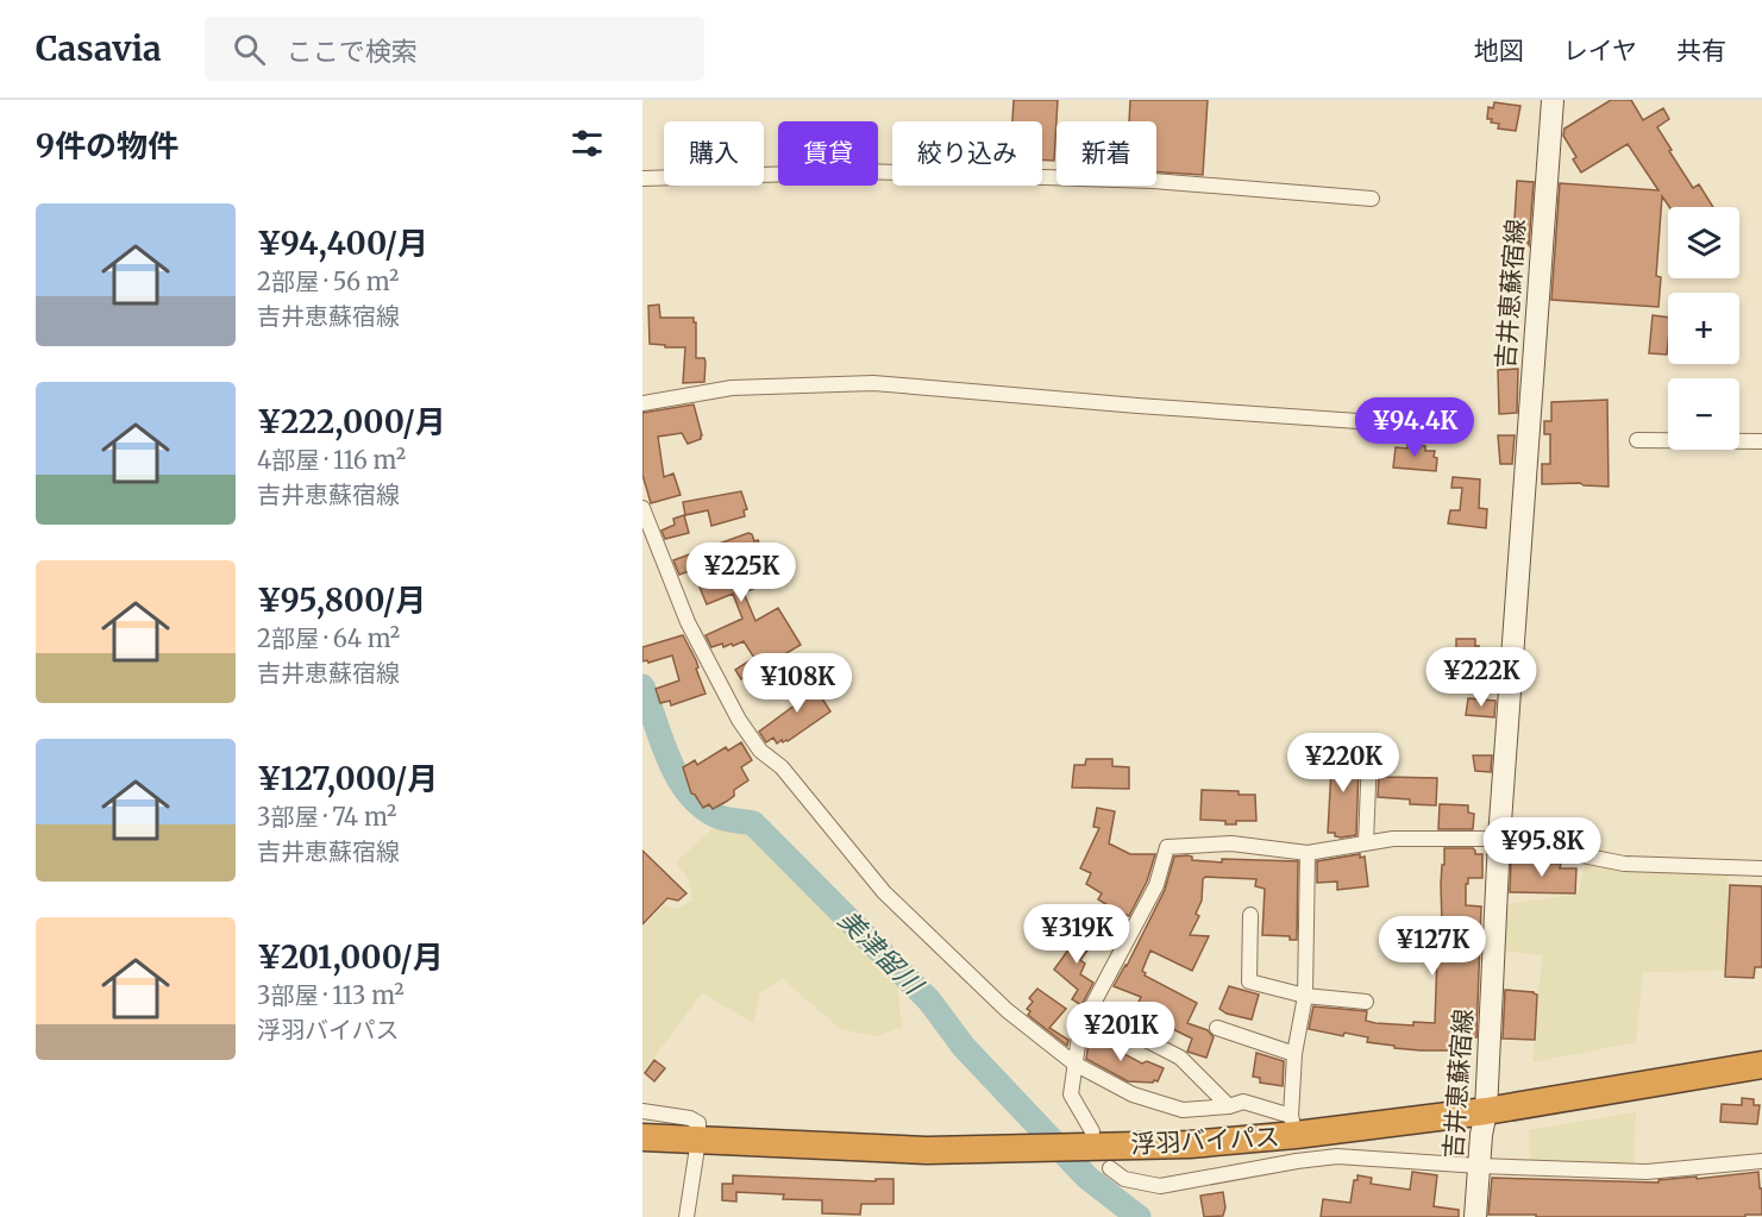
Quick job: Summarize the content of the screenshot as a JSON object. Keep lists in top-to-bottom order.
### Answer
{
  "streets": {
    "highway": ["浮羽バイパス"],
    "main road": ["吉井恵蘇宿線"]
  },
  "crossings": [
    ["吉井恵蘇宿線", "浮羽バイパス"]
  ],
  "water": ["美津留川"],
  "page": {
    "header": "Casavia",
    "search": "ここで検索",
    "nav": ["地図", "レイヤ", "共有"],
    "heading": "9件の物件",
    "chip": [
      "購入",
      "賃貸",
      "絞り込み",
      "新着"
    ],
    "list": [
      {
        "name": "¥94,400/月",
        "note": "2部屋 · 56 m² · 吉井恵蘇宿線"
      },
      {
        "name": "¥222,000/月",
        "note": "4部屋 · 116 m² · 吉井恵蘇宿線"
      },
      {
        "name": "¥95,800/月",
        "note": "2部屋 · 64 m² · 吉井恵蘇宿線"
      },
      {
        "name": "¥127,000/月",
        "note": "3部屋 · 74 m² · 吉井恵蘇宿線"
      },
      {
        "name": "¥201,000/月",
        "note": "3部屋 · 113 m² · 浮羽バイパス"
      }
    ],
    "map_buttons": ["+", "−"],
    "price": [
      "¥94.4K",
      "¥225K",
      "¥222K",
      "¥108K",
      "¥220K",
      "¥95.8K",
      "¥319K",
      "¥127K",
      "¥201K"
    ]
  }
}
